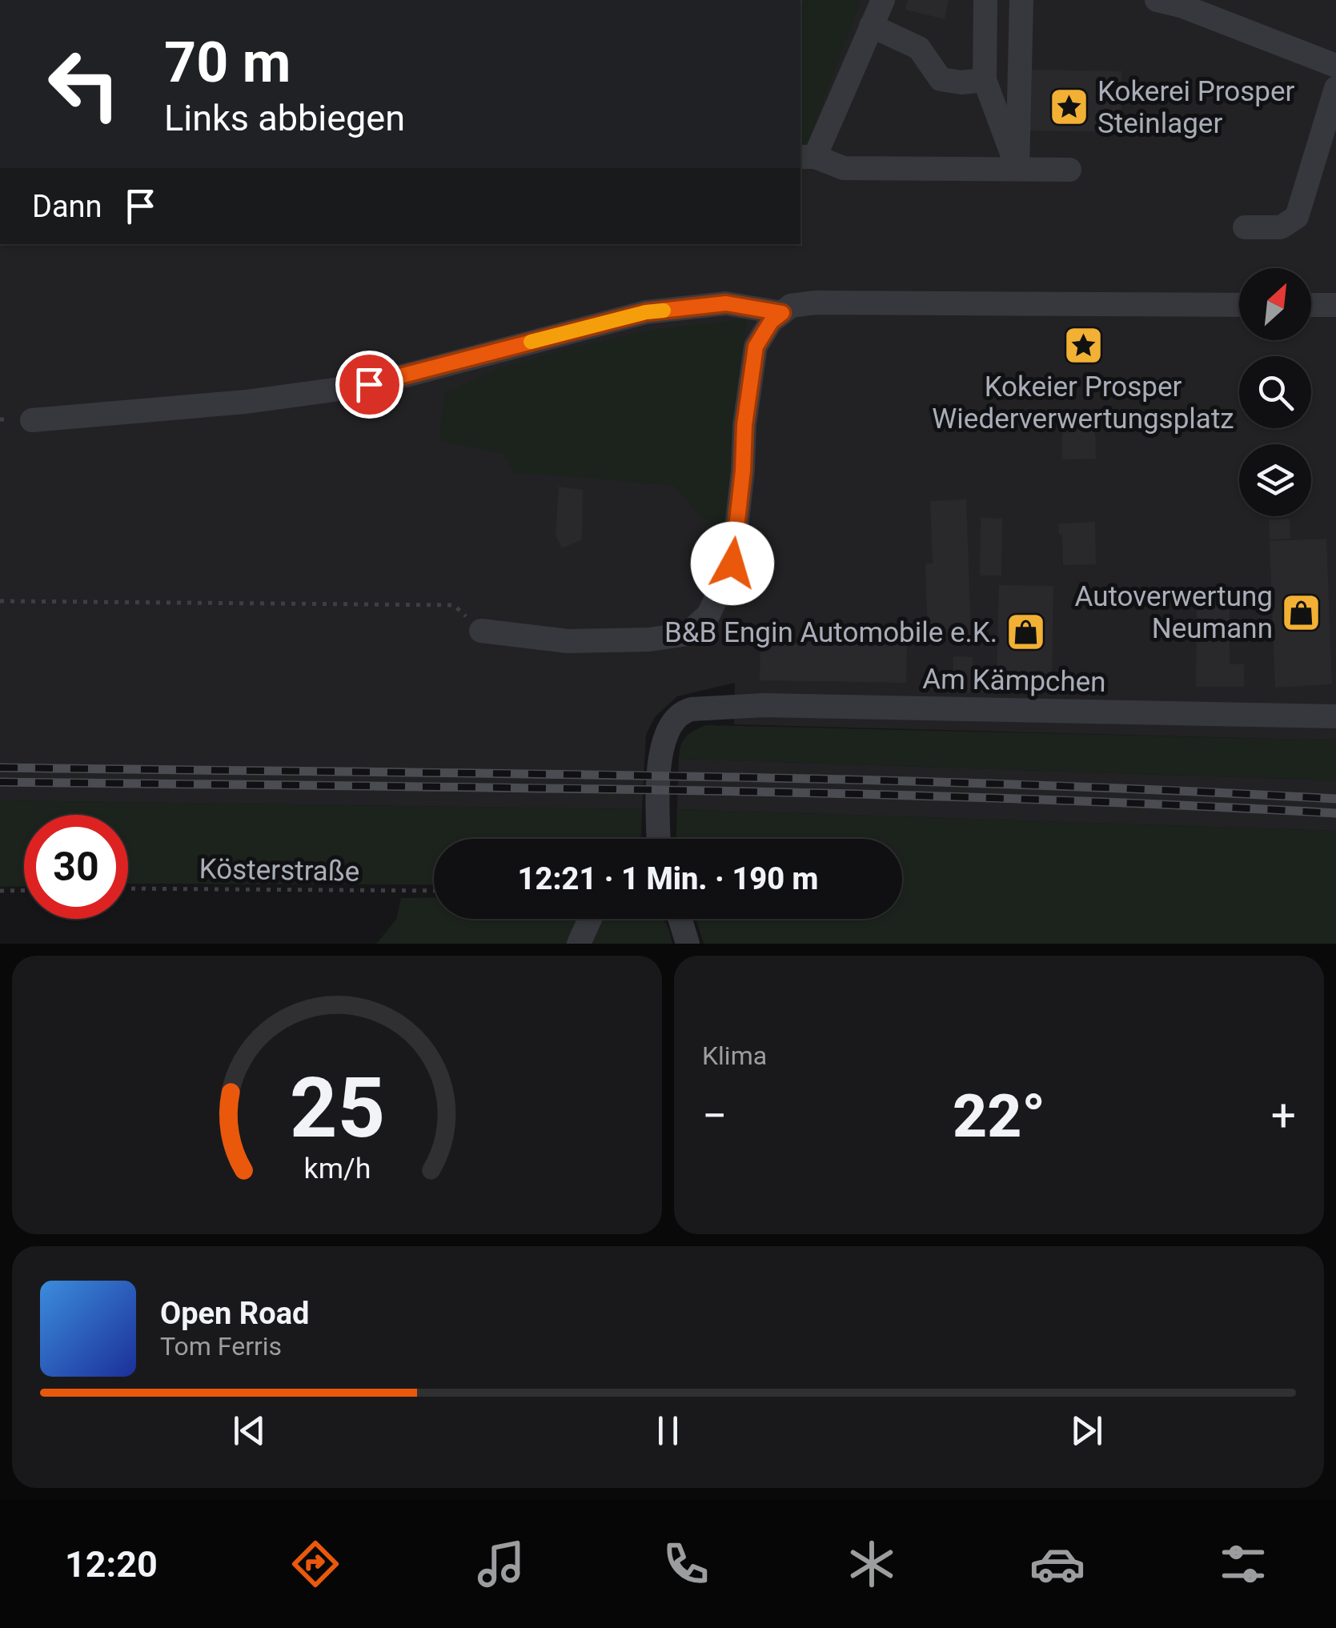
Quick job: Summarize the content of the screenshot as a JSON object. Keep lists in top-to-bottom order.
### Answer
{
  "streets": {
    "street": ["Am Kämpchen"],
    "path": ["Kösterstraße"]
  },
  "places": {
    "place": ["Kokerei Prosper Steinlager", "Kokeier Prosper Wiederverwertungsplatz"],
    "shop": ["Autoverwertung Neumann", "B&B Engin Automobile e.K."]
  },
  "north": "top right",
  "page": {
    "turn": ["70 m", "Links abbiegen"],
    "then": "Dann",
    "limit": "30",
    "trip": "12:21 · 1 Min. · 190 m",
    "tile": "Klima",
    "heat": ["−", "22°", "+"],
    "song": ["Open Road", "Tom Ferris"],
    "tabs": "12:20",
    "gauge": ["25", "km/h"]
  }
}
